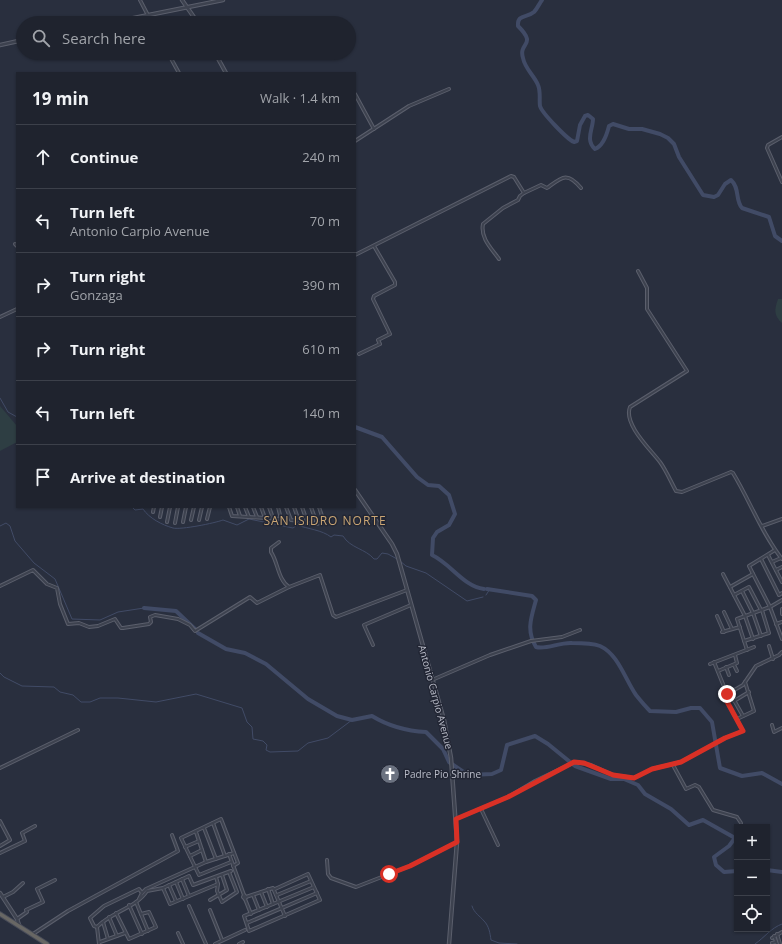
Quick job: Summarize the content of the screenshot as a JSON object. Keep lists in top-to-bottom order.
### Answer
{
  "streets": {
    "street": ["Antonio Carpio Avenue"]
  },
  "districts": ["SAN ISIDRO NORTE"],
  "places": {
    "church": ["Padre Pio Shrine"]
  },
  "page": {
    "search": "Search here",
    "heading": ["19 min", "Walk · 1.4 km"],
    "list": [
      ["Continue", "240 m"],
      ["Turn left", "Antonio Carpio Avenue", "70 m"],
      ["Turn right", "Gonzaga", "390 m"],
      ["Turn right", "610 m"],
      ["Turn left", "140 m"],
      "Arrive at destination"
    ],
    "map_buttons": ["+", "−"]
  }
}
